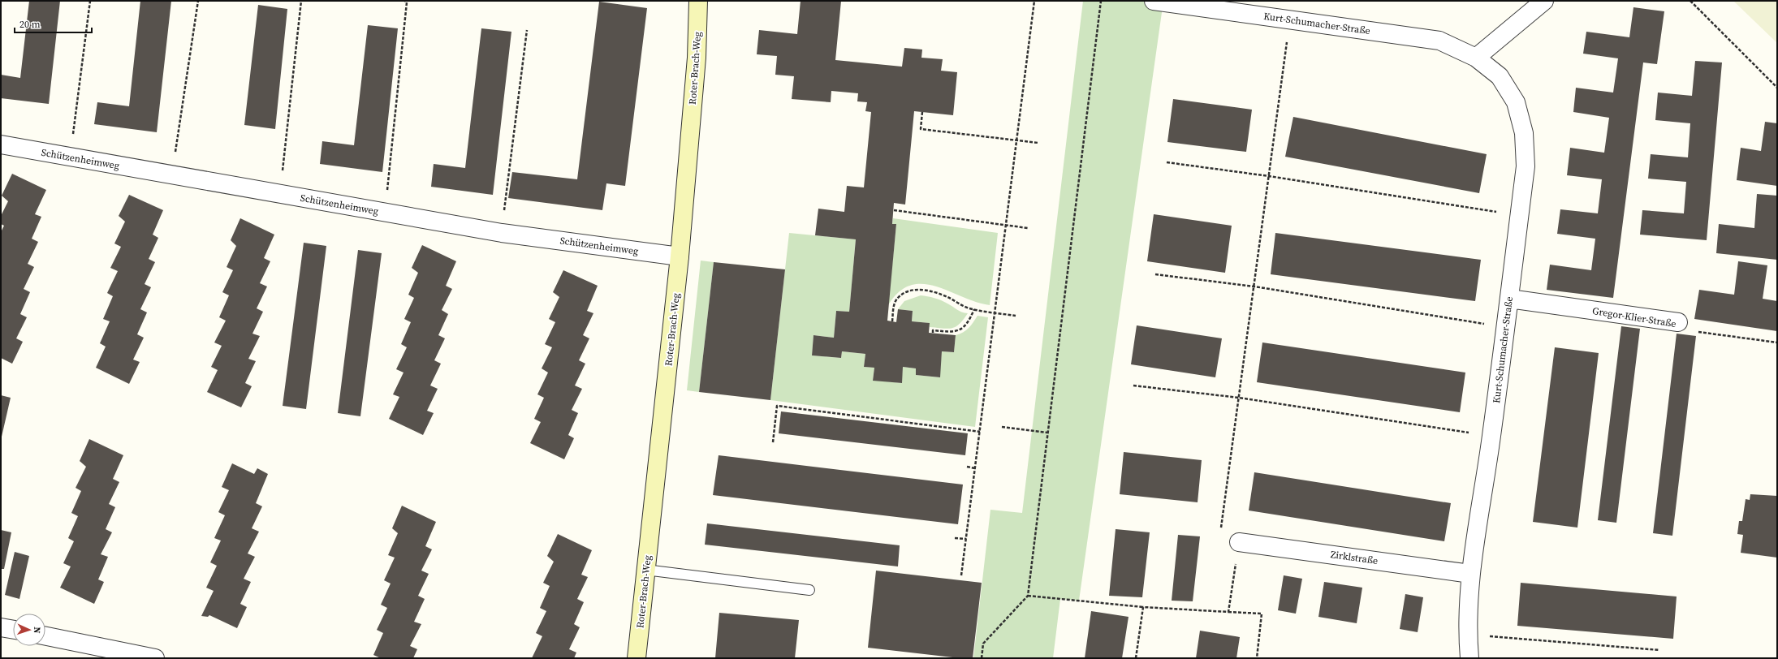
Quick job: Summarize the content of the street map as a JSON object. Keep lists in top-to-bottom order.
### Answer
{
  "streets": {
    "street": [
      "Kurt-Schumacher-Straße",
      "Roter-Brach-Weg",
      "Schützenheimweg",
      "Gregor-Klier-Straße",
      "Zirklstraße"
    ]
  },
  "crossings": [
    ["Kurt-Schumacher-Straße", "Gregor-Klier-Straße"],
    ["Kurt-Schumacher-Straße", "Zirklstraße"],
    ["Roter-Brach-Weg", "Schützenheimweg"]
  ],
  "scale_bar": "20 m",
  "north": "right"
}
